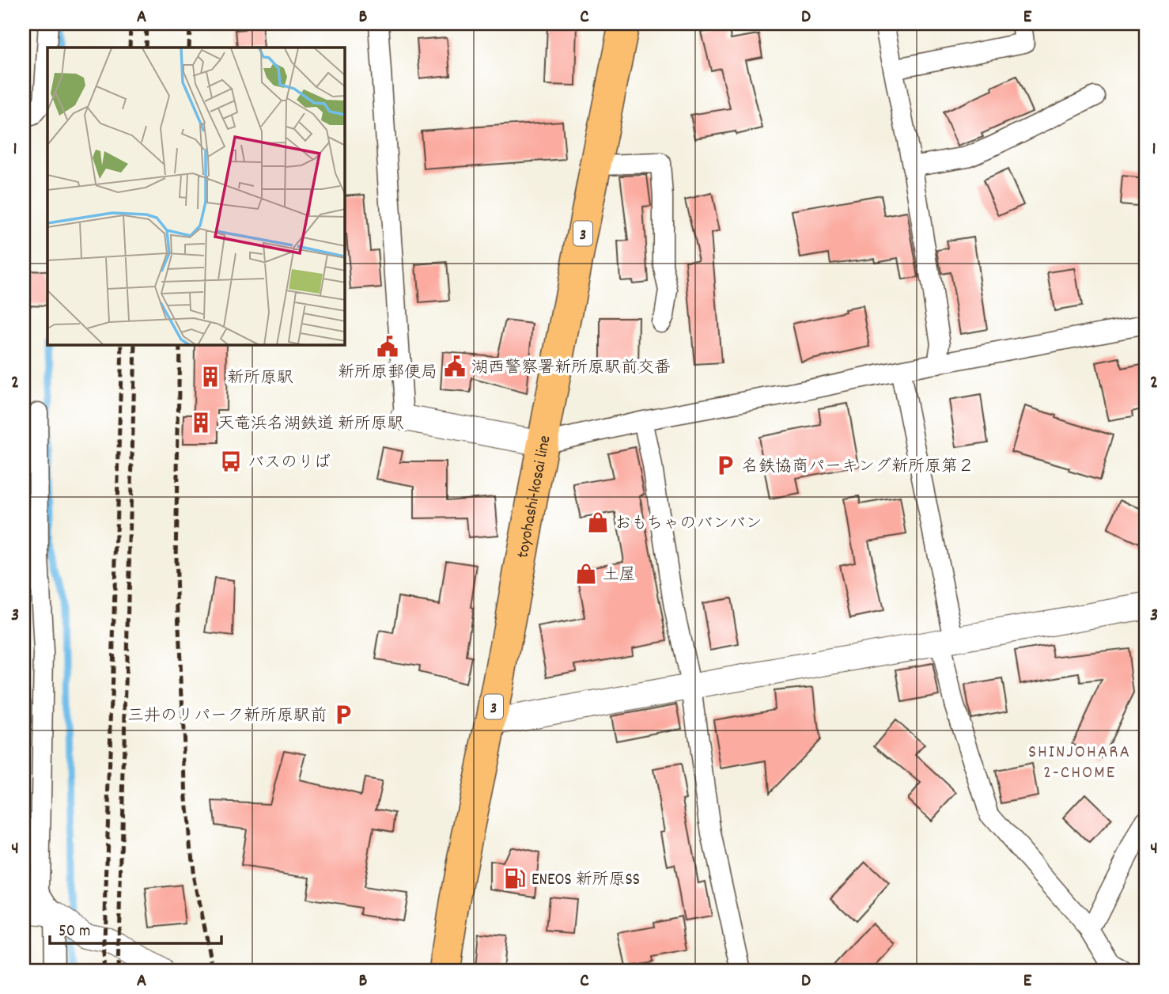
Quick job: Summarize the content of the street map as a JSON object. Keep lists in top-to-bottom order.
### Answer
{
  "streets": {
    "main road": ["3", "toyohashi-kosai line"]
  },
  "districts": ["SHINJOHARA 2-CHOME"],
  "places": {
    "public building": ["新所原郵便局", "湖西警察署新所原駅前交番"],
    "building": ["新所原駅", "天竜浜名湖鉄道 新所原駅"],
    "bus stop": ["バスのりば"],
    "parking": ["名鉄協商パーキング新所原第２", "三井のリパーク新所原駅前"],
    "shop": ["おもちゃのバンバン", "土屋"],
    "fuel station": ["ENEOS 新所原SS"]
  },
  "scale_bar": "50 m",
  "grid": {
    "columns": [
      "A",
      "B",
      "C",
      "D",
      "E"
    ],
    "rows": [
      "1",
      "2",
      "3",
      "4"
    ]
  }
}
